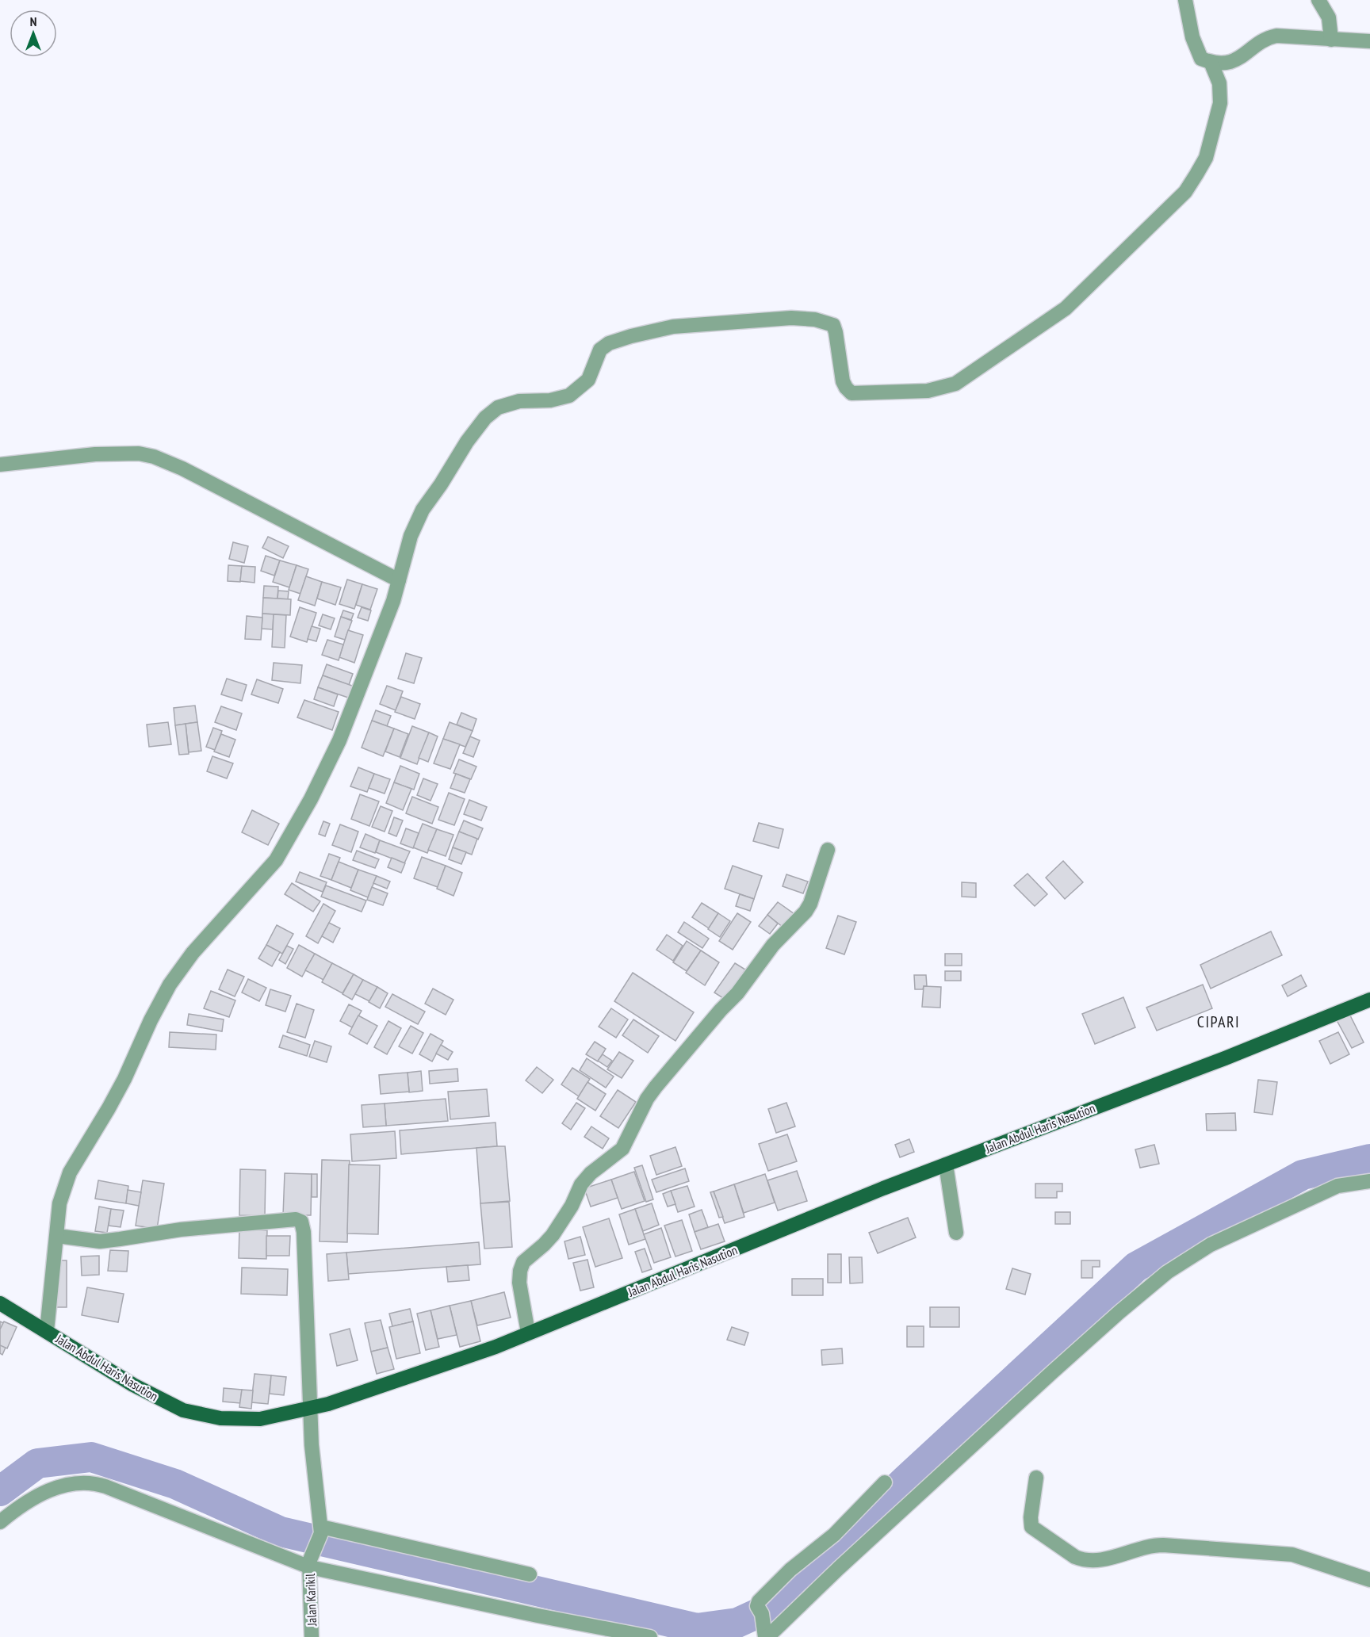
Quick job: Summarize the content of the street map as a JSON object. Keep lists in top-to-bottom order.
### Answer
{
  "streets": {
    "main road": ["Jalan Abdul Haris Nasution"],
    "street": ["Jalan Karikil"]
  },
  "districts": ["CIPARI"],
  "north": "top"
}
